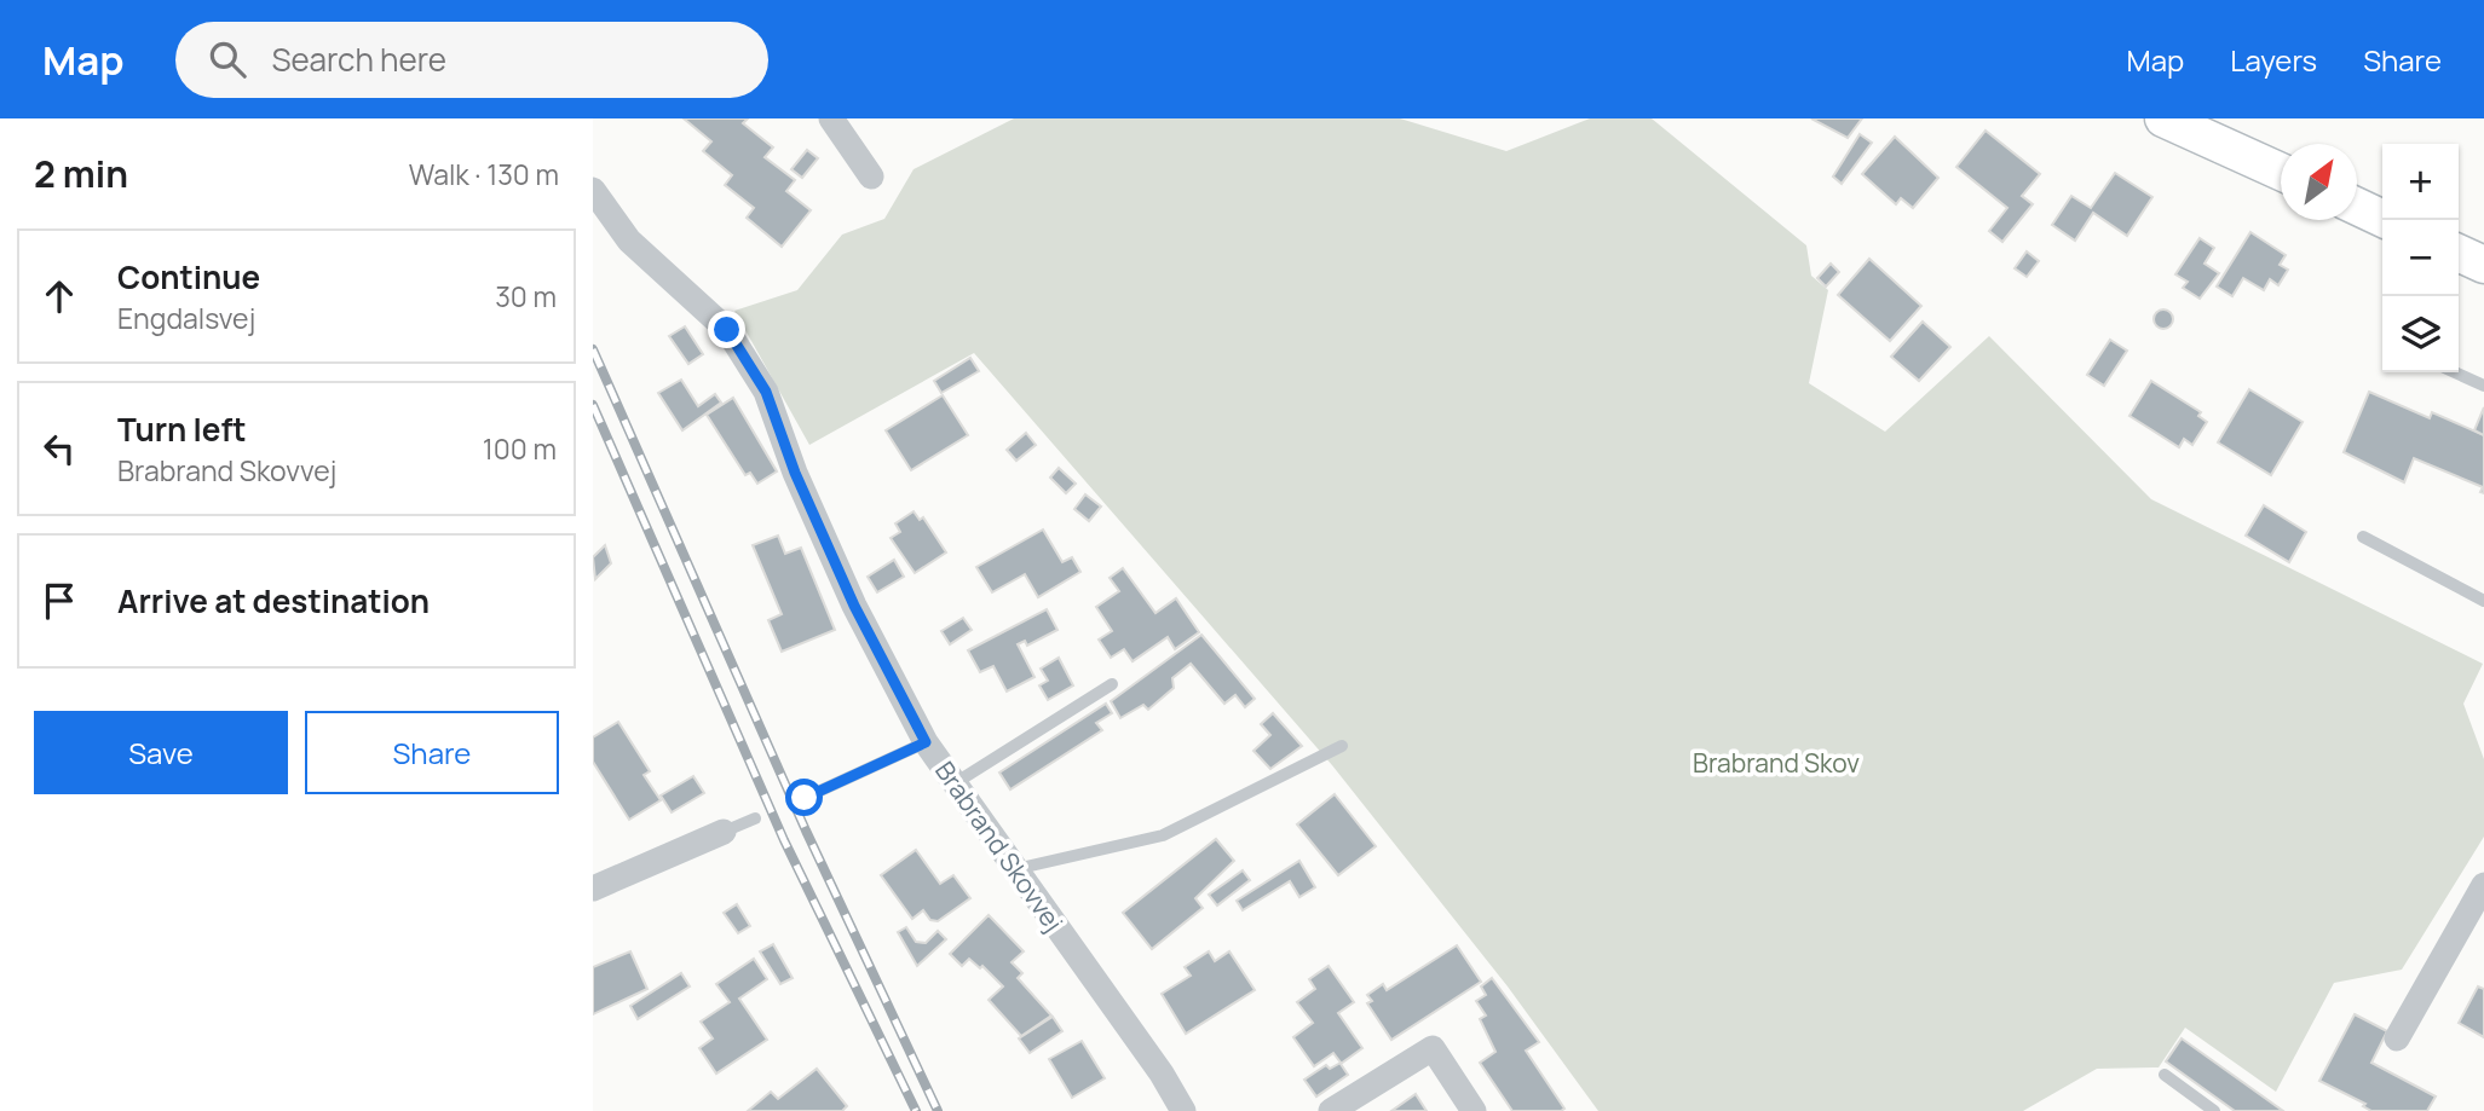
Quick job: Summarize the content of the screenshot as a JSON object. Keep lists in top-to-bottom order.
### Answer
{
  "streets": {
    "street": ["Brabrand Skovvej"]
  },
  "parks": ["Brabrand Skov"],
  "north": "top right",
  "page": {
    "header": "Map",
    "search": "Search here",
    "nav": ["Map", "Layers", "Share"],
    "heading": ["2 min", "Walk · 130 m"],
    "map_buttons": ["+", "−"],
    "list": [
      ["Continue", "Engdalsvej", "30 m"],
      ["Turn left", "Brabrand Skovvej", "100 m"],
      "Arrive at destination"
    ],
    "buttons": ["Save", "Share"]
  }
}
